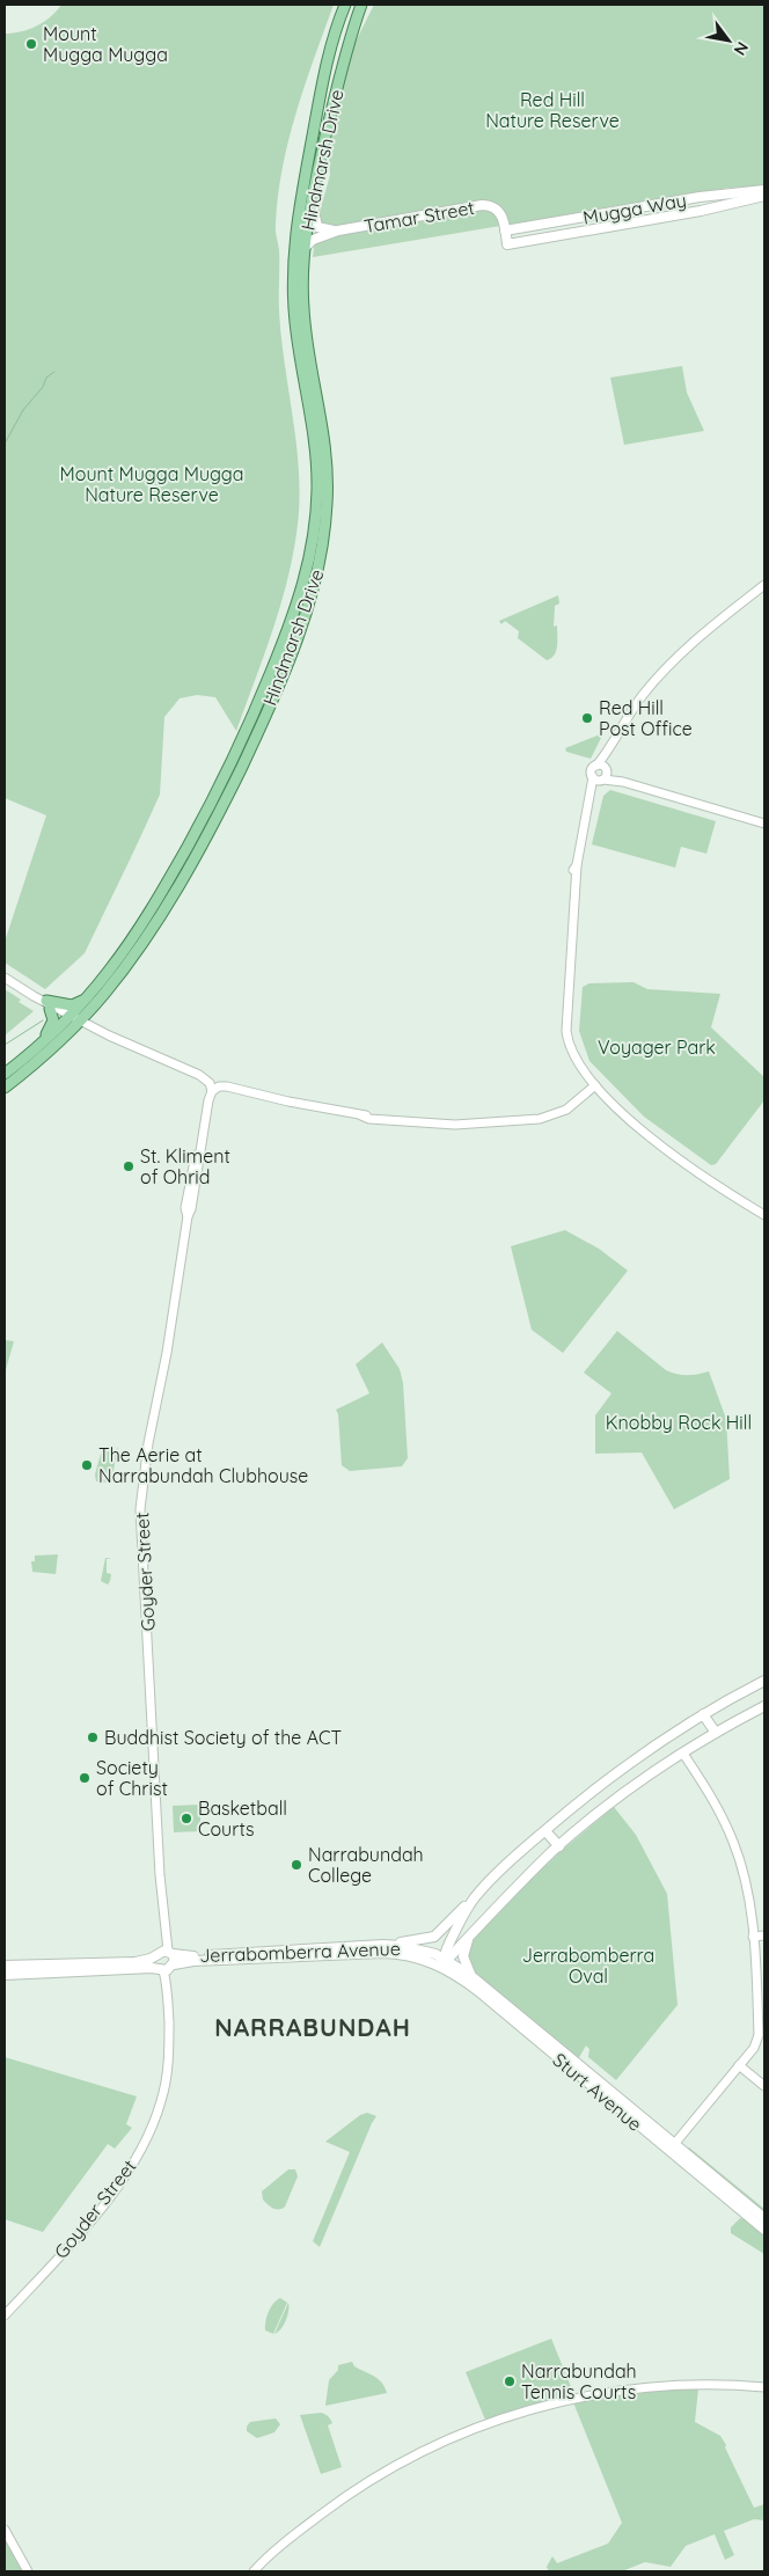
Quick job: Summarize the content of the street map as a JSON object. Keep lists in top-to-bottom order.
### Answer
{
  "streets": {
    "main road": [
      "Hindmarsh Drive",
      "Mugga Way",
      "Tamar Street",
      "Jerrabomberra Avenue",
      "Sturt Avenue"
    ],
    "street": ["Goyder Street"]
  },
  "crossings": [
    ["Hindmarsh Drive", "Tamar Street"],
    ["Mugga Way", "Tamar Street"],
    ["Goyder Street", "Jerrabomberra Avenue"],
    ["Jerrabomberra Avenue", "Sturt Avenue"]
  ],
  "districts": ["NARRABUNDAH"],
  "parks": [
    "Red Hill Nature Reserve",
    "Mount Mugga Mugga Nature Reserve",
    "Voyager Park",
    "Knobby Rock Hill",
    "Jerrabomberra Oval"
  ],
  "places": [
    "Mount Mugga Mugga",
    "Red Hill Post Office",
    "St. Kliment of Ohrid",
    "The Aerie at Narrabundah Clubhouse",
    "Buddhist Society of the ACT",
    "Society of Christ",
    "Basketball Courts",
    "Narrabundah College",
    "Narrabundah Tennis Courts"
  ],
  "north": "bottom right"
}
